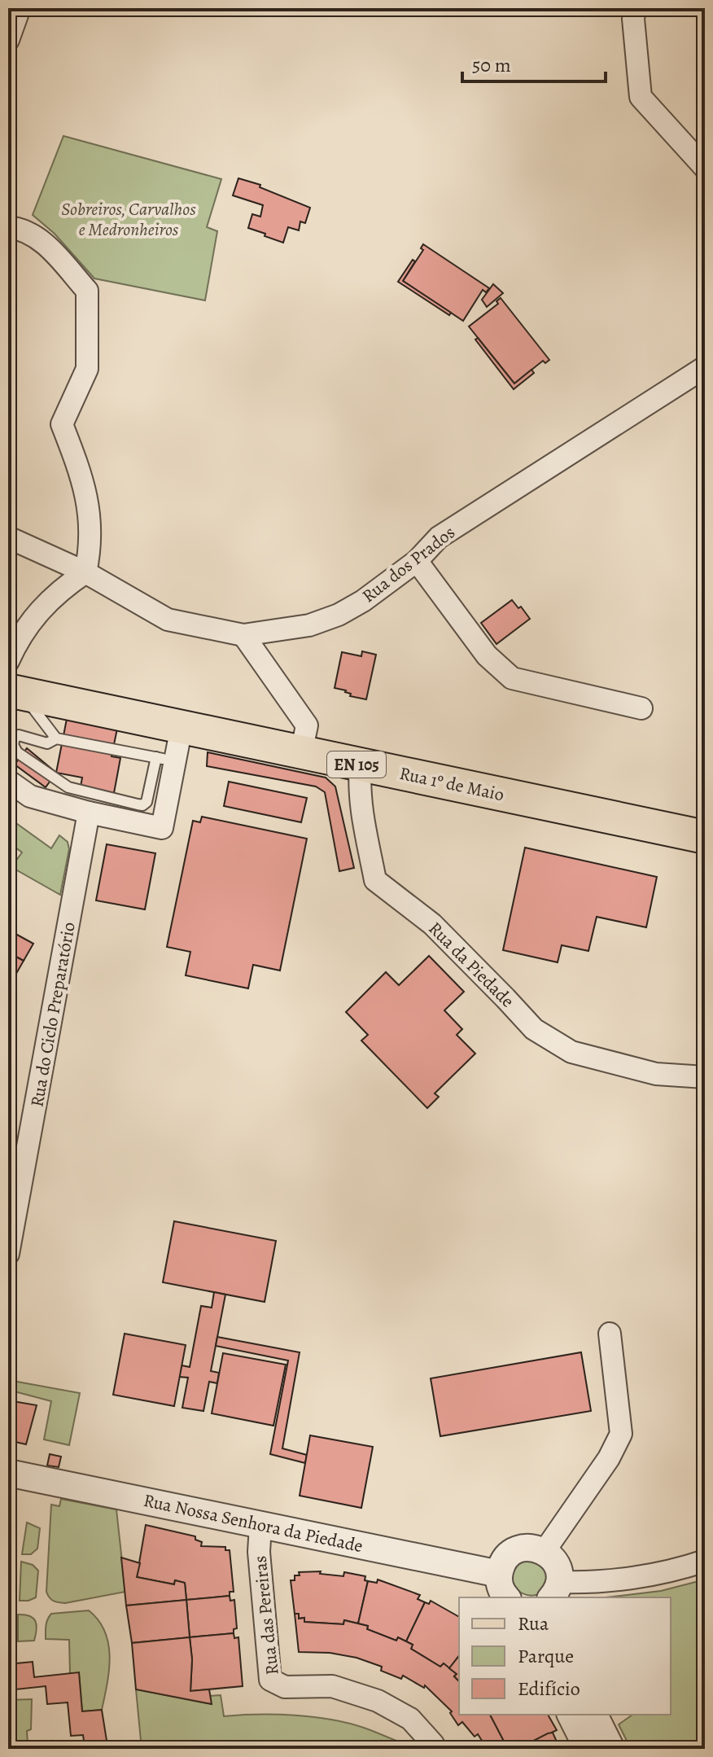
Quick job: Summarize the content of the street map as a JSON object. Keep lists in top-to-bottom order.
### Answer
{
  "streets": {
    "main road": ["EN 105", "Rua 1º de Maio"],
    "street": [
      "Rua dos Prados",
      "Rua da Piedade",
      "Rua do Ciclo Preparatório",
      "Rua Nossa Senhora da Piedade",
      "Rua das Pereiras"
    ]
  },
  "crossings": [
    ["Rua 1º de Maio", "Rua da Piedade"],
    ["Rua Nossa Senhora da Piedade", "Rua das Pereiras"]
  ],
  "parks": ["Sobreiros, Carvalhos e Medronheiros"],
  "legend": ["Rua", "Parque", "Edifício"],
  "scale_bar": "50 m"
}
